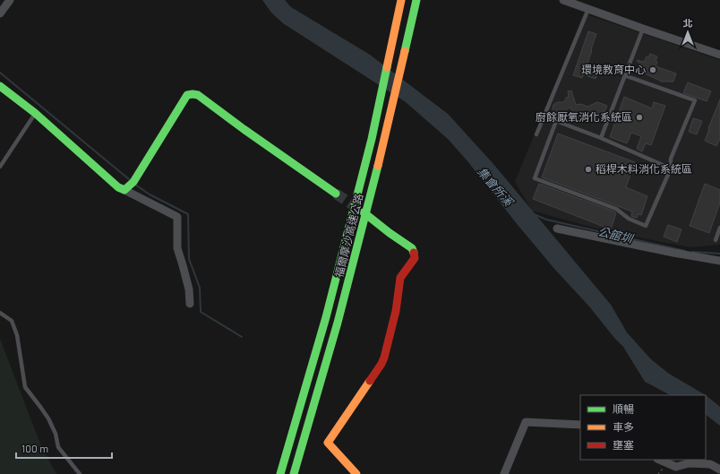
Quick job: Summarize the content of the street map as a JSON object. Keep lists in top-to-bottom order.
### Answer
{
  "streets": {
    "main road": ["福爾摩沙高速公路"]
  },
  "water": ["集會所溪", "公館圳"],
  "places": ["環境教育中心", "廚餘厭氧消化系統區", "稻桿木料消化系統區"],
  "legend": ["順暢", "車多", "壅塞"],
  "scale_bar": "100 m",
  "north": "top"
}
